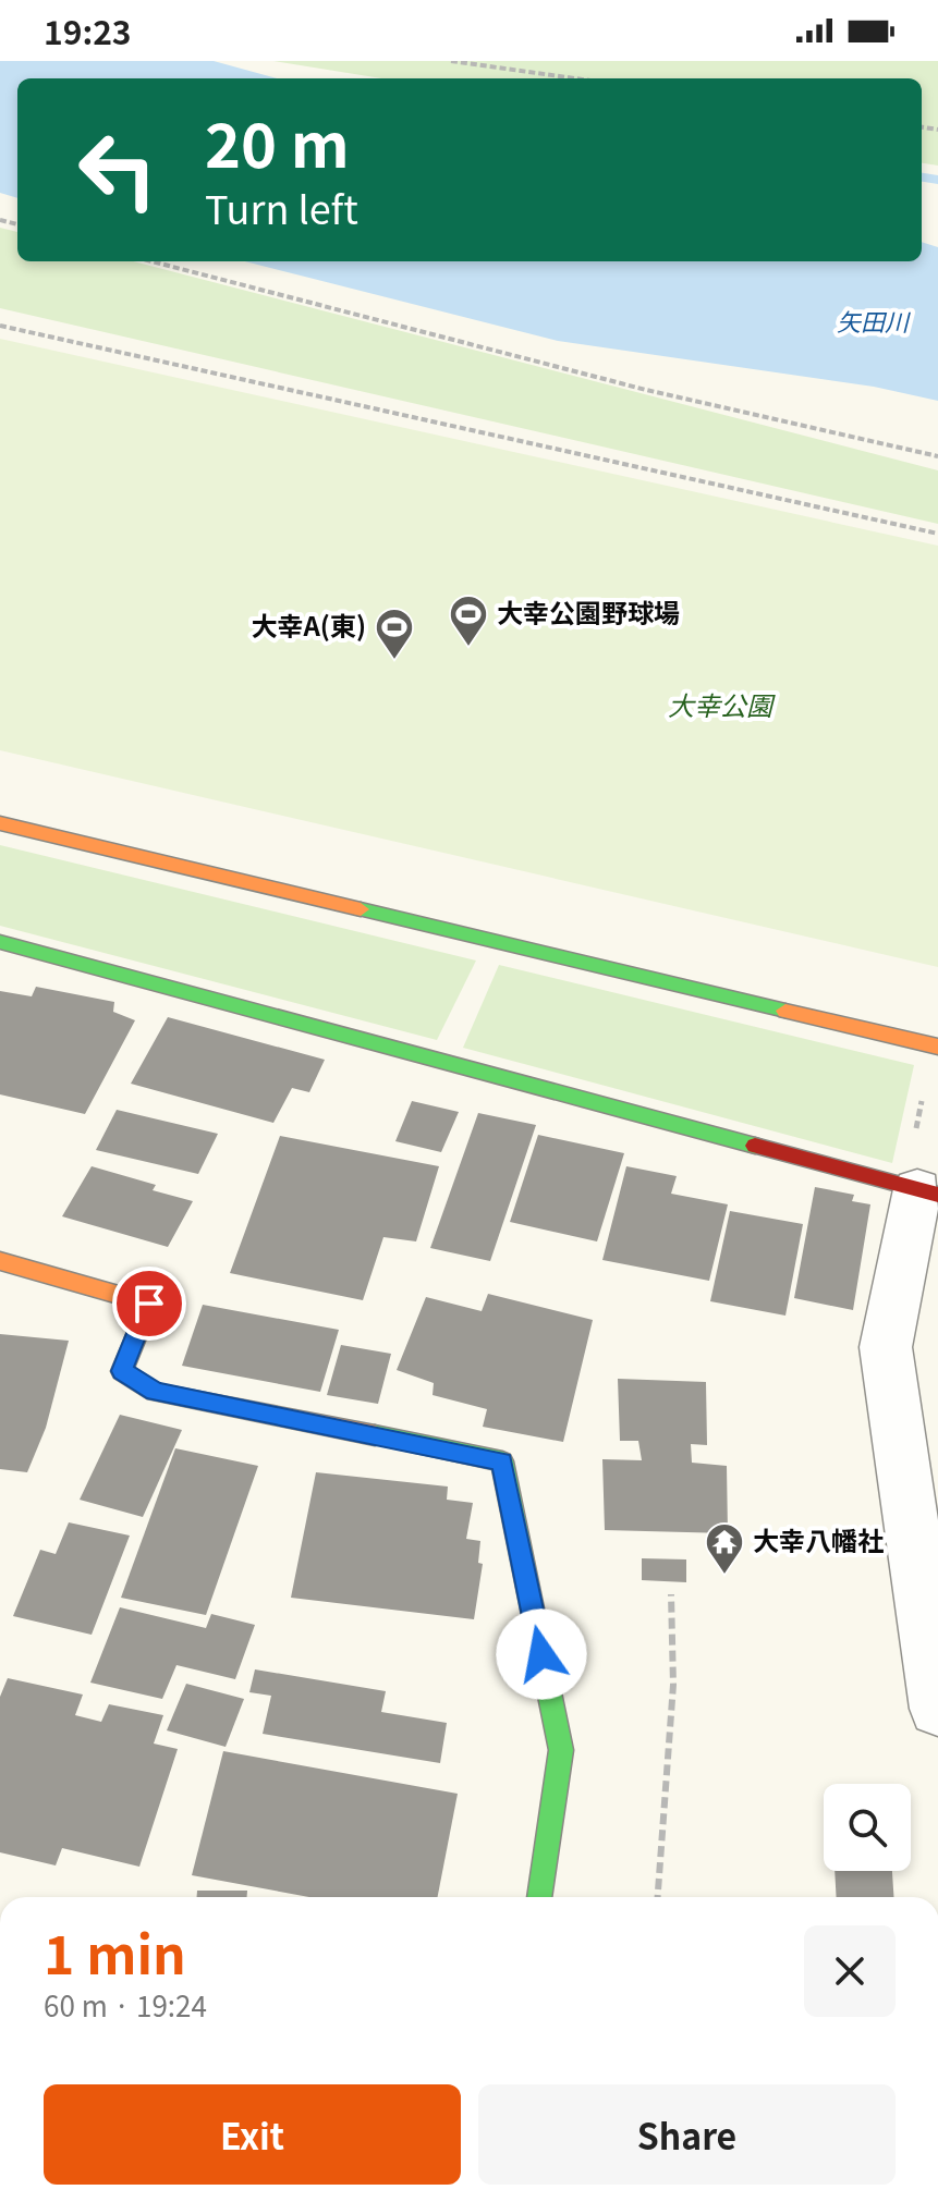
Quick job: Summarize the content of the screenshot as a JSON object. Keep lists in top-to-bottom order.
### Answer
{
  "water": ["矢田川"],
  "parks": ["大幸公園"],
  "places": {
    "sports": ["大幸公園野球場", "大幸A(東)"],
    "temple": ["大幸八幡社"]
  },
  "page": {
    "status": "19:23",
    "turn": ["20 m", "Turn left"],
    "heading": ["1 min", "60 m · 19:24"],
    "buttons": ["Exit", "Share"]
  }
}
